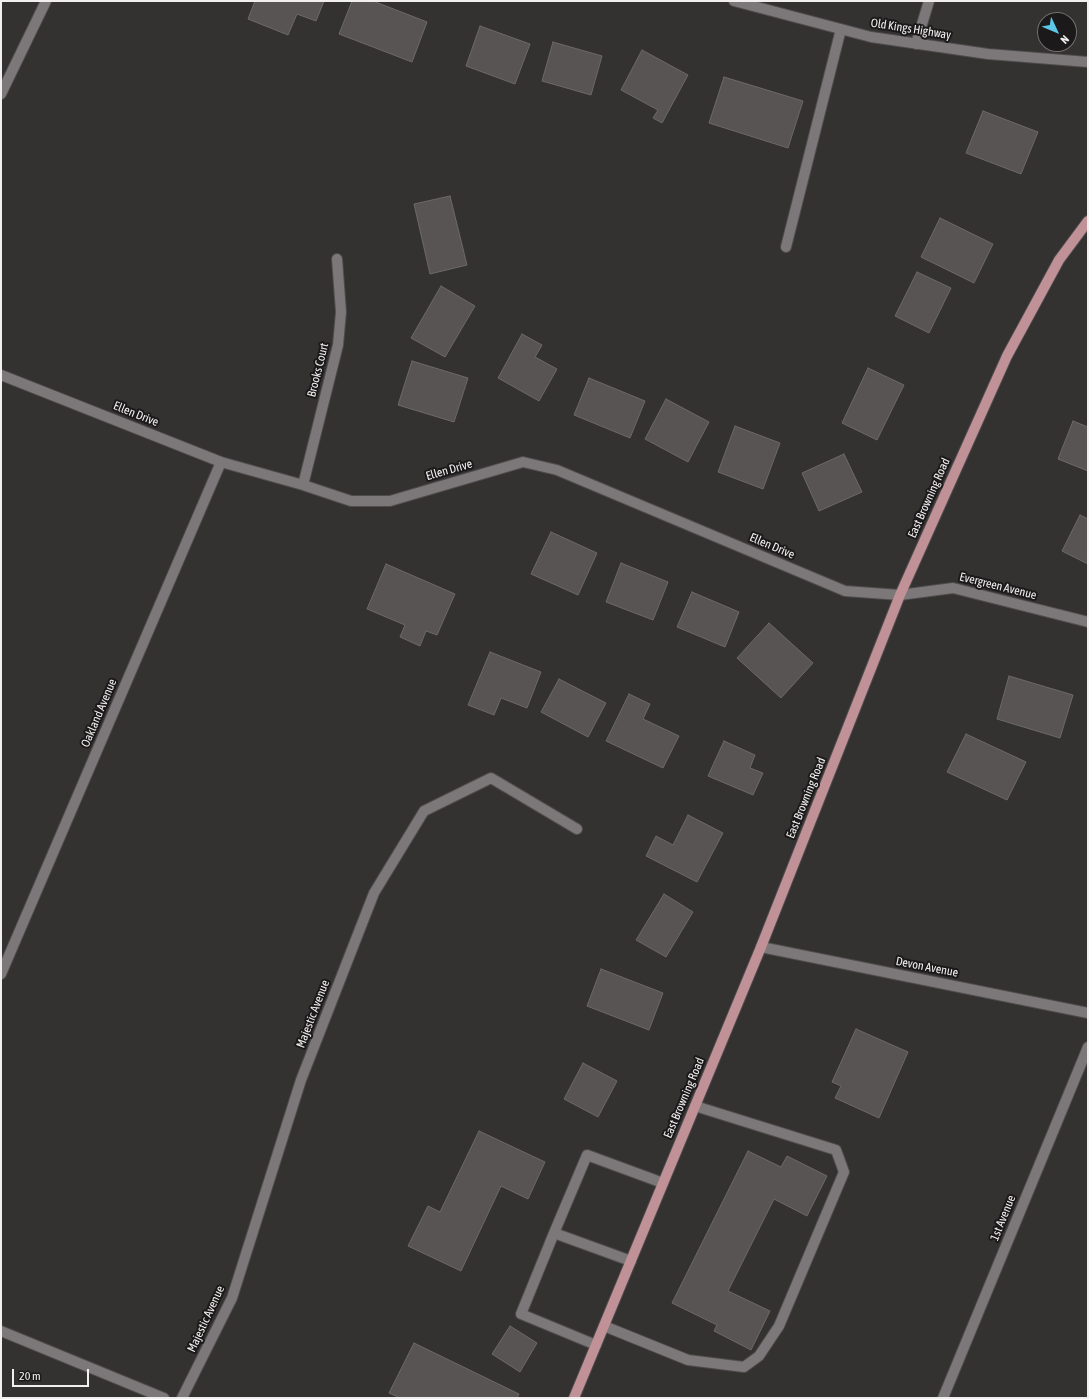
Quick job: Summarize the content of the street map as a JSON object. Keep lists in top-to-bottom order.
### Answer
{
  "streets": {
    "main road": ["East Browning Road"],
    "street": [
      "Old Kings Highway",
      "Brooks Court",
      "Ellen Drive",
      "Evergreen Avenue",
      "Oakland Avenue",
      "Devon Avenue",
      "Majestic Avenue",
      "1st Avenue"
    ]
  },
  "crossings": [
    ["Brooks Court", "Ellen Drive"],
    ["Ellen Drive", "East Browning Road"],
    ["Ellen Drive", "Evergreen Avenue"],
    ["Ellen Drive", "Oakland Avenue"],
    ["East Browning Road", "Evergreen Avenue"],
    ["East Browning Road", "Devon Avenue"]
  ],
  "scale_bar": "20 m",
  "north": "bottom right"
}
